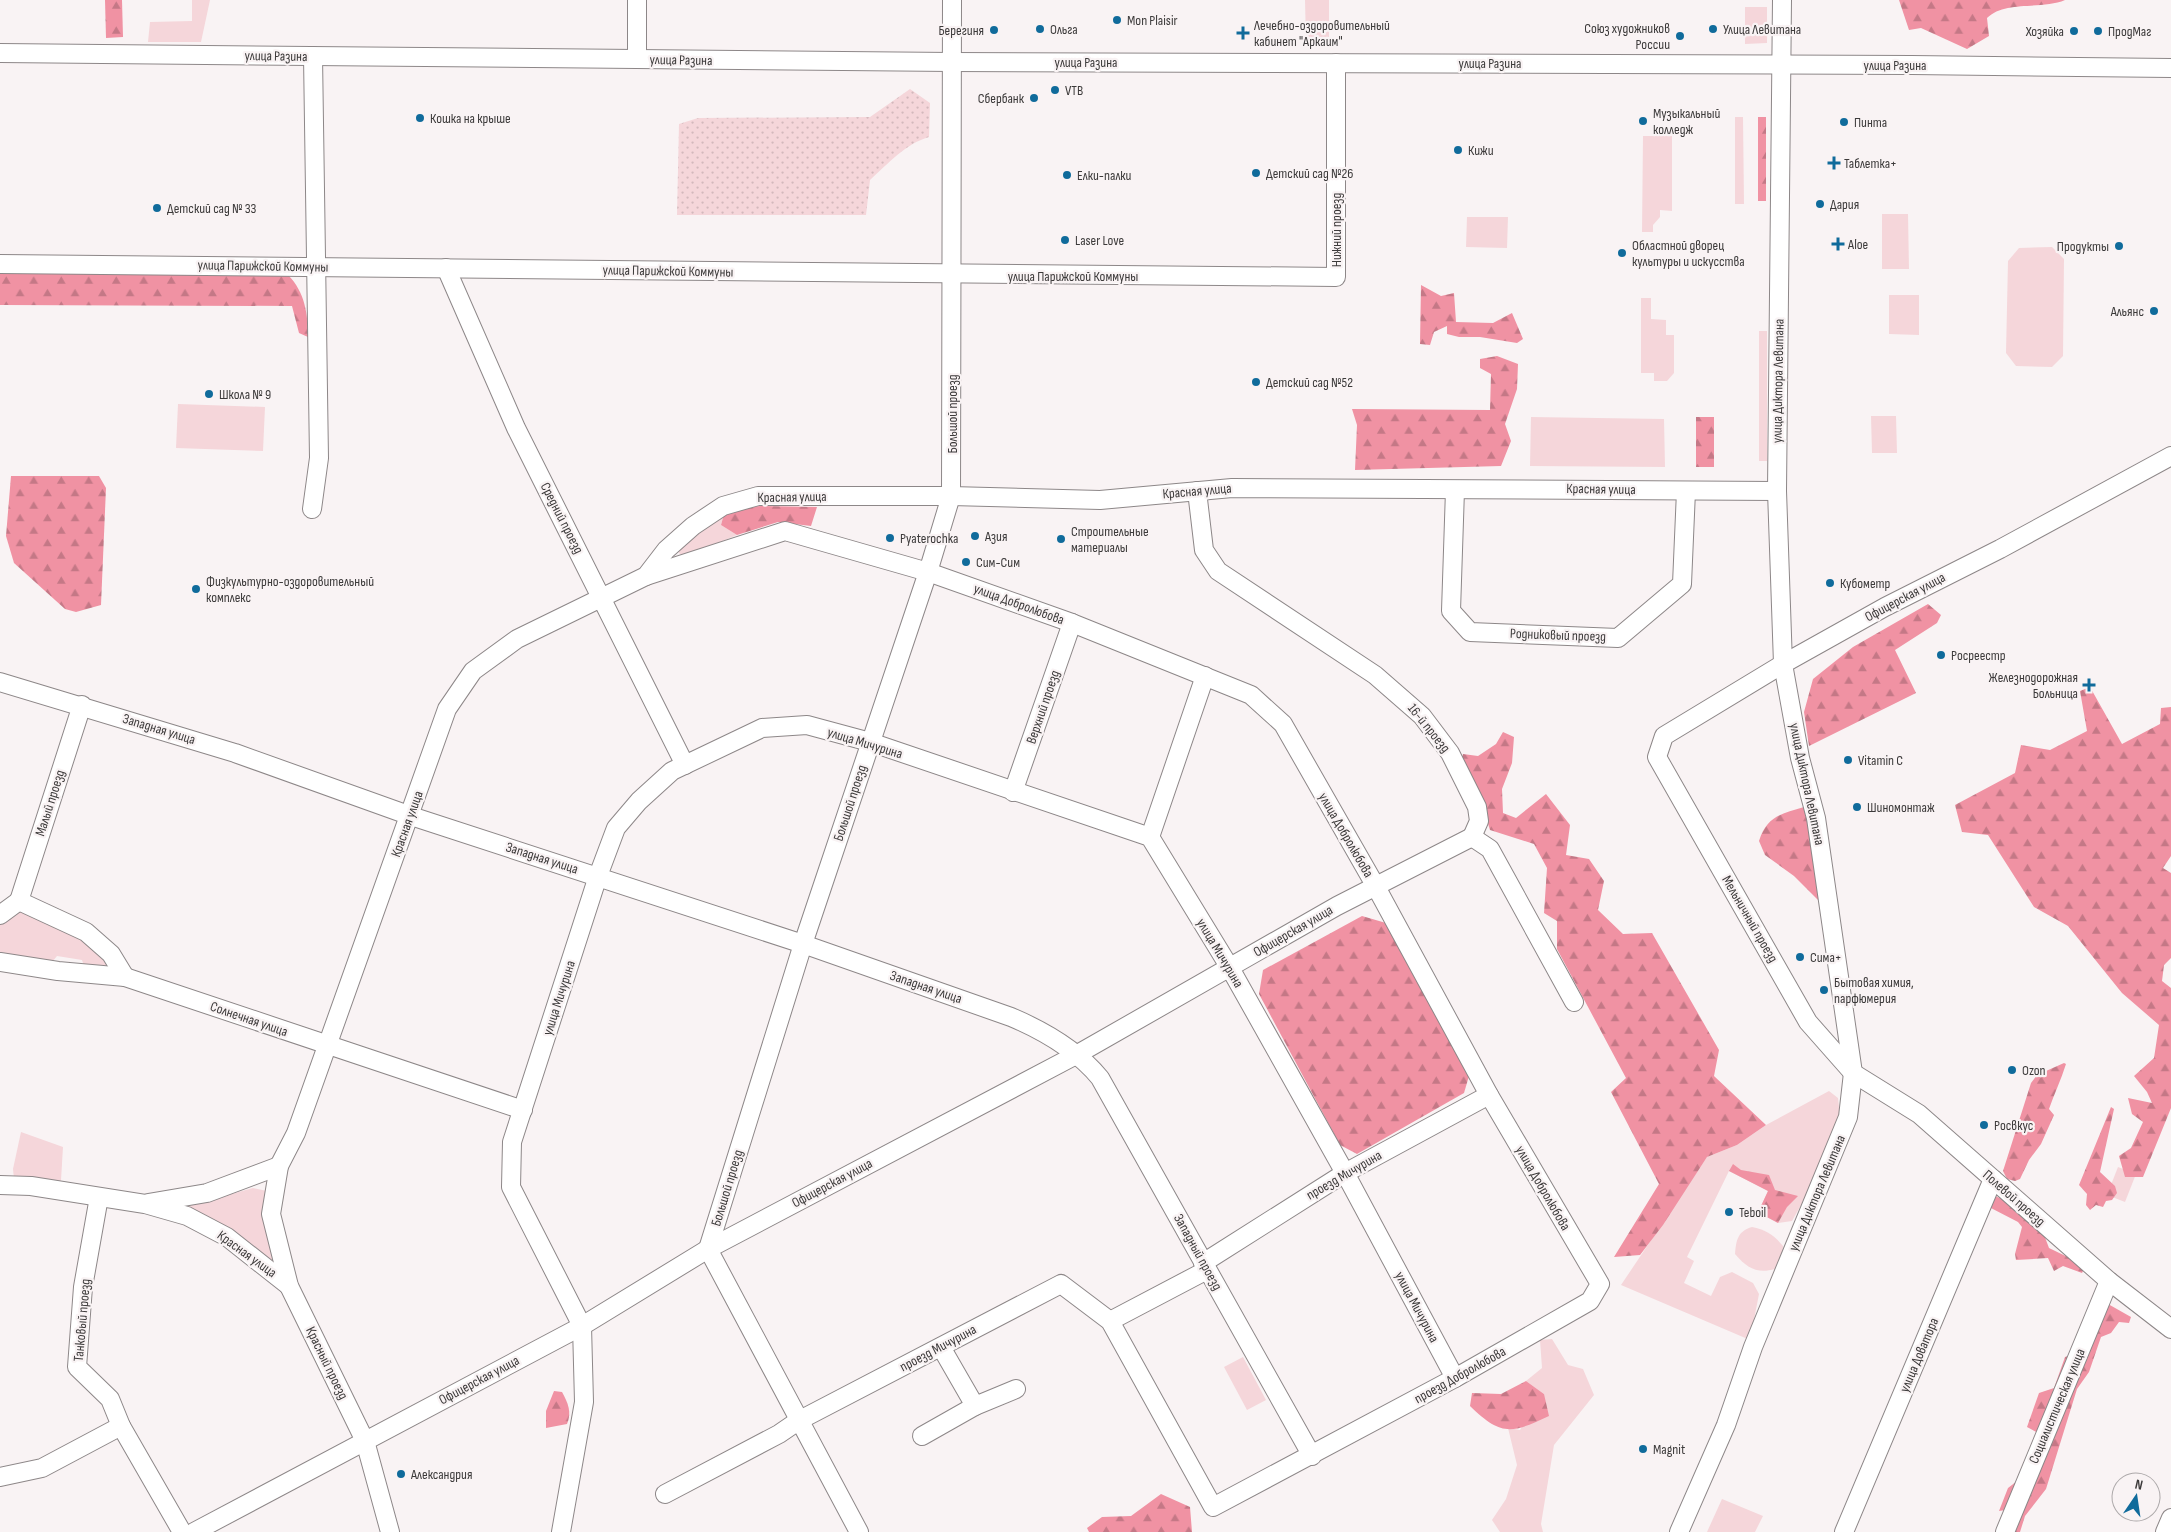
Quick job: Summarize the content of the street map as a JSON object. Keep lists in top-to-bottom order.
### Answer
{
  "streets": {
    "street": [
      "улица Разина",
      "Нижний проезд",
      "улица Парижской Коммуны",
      "улица Диктора Левитана",
      "Большой проезд",
      "Красная улица",
      "Средний проезд",
      "Офицерская улица",
      "улица Добролюбова",
      "Родниковый проезд",
      "Верхний проезд",
      "16-й проезд",
      "Западная улица",
      "улица Мичурина",
      "Малый проезд",
      "Мельничный проезд",
      "Солнечная улица",
      "проезд Мичурина",
      "Полевой проезд",
      "Западный проезд",
      "Танковый проезд",
      "улица Доватора",
      "Красный проезд",
      "проезд Добролюбова",
      "Социалистическая улица"
    ]
  },
  "crossings": [
    ["улица Разина", "Нижний проезд"],
    ["улица Разина", "улица Диктора Левитана"],
    ["улица Разина", "Большой проезд"],
    ["Нижний проезд", "улица Парижской Коммуны"],
    ["улица Парижской Коммуны", "Большой проезд"],
    ["улица Парижской Коммуны", "Средний проезд"],
    ["улица Диктора Левитана", "Красная улица"],
    ["улица Диктора Левитана", "Офицерская улица"],
    ["улица Диктора Левитана", "Мельничный проезд"],
    ["улица Диктора Левитана", "Полевой проезд"],
    ["Большой проезд", "Красная улица"],
    ["Большой проезд", "Офицерская улица"],
    ["Большой проезд", "улица Добролюбова"],
    ["Большой проезд", "Западная улица"],
    ["Большой проезд", "улица Мичурина"],
    ["Красная улица", "Средний проезд"],
    ["Красная улица", "улица Добролюбова"],
    ["Красная улица", "Родниковый проезд"],
    ["Красная улица", "16-й проезд"],
    ["Красная улица", "Западная улица"],
    ["Красная улица", "Солнечная улица"],
    ["Красная улица", "Танковый проезд"],
    ["Красная улица", "Красный проезд"],
    ["Средний проезд", "улица Мичурина"],
    ["Офицерская улица", "улица Добролюбова"],
    ["Офицерская улица", "16-й проезд"],
    ["Офицерская улица", "Западная улица"],
    ["Офицерская улица", "улица Мичурина"],
    ["Офицерская улица", "Мельничный проезд"],
    ["Офицерская улица", "Западный проезд"],
    ["Офицерская улица", "Красный проезд"],
    ["улица Добролюбова", "Верхний проезд"],
    ["улица Добролюбова", "проезд Мичурина"],
    ["улица Добролюбова", "проезд Добролюбова"],
    ["Верхний проезд", "улица Мичурина"],
    ["Западная улица", "улица Мичурина"],
    ["Западная улица", "Малый проезд"],
    ["Западная улица", "Западный проезд"],
    ["улица Мичурина", "Солнечная улица"],
    ["улица Мичурина", "проезд Мичурина"],
    ["улица Мичурина", "проезд Добролюбова"],
    ["Мельничный проезд", "Полевой проезд"],
    ["проезд Мичурина", "Западный проезд"],
    ["проезд Мичурина", "проезд Добролюбова"],
    ["Полевой проезд", "улица Доватора"],
    ["Полевой проезд", "Социалистическая улица"],
    ["Западный проезд", "проезд Добролюбова"]
  ],
  "places": {
    "other": [
      "Mon Plaisir",
      "Ольга",
      "Улица Левитана",
      "Берегиня",
      "Хозяйка",
      "ПродМаг",
      "Союз художников России",
      "VTB",
      "Сбербанк",
      "Кошка на крыше",
      "Музыкальный колледж",
      "Пинта",
      "Кижи",
      "Детский сад №26",
      "Елки-палки",
      "Дария",
      "Детский сад № 33",
      "Laser Love",
      "Продукты",
      "Областной дворец культуры и искусства",
      "Альянс",
      "Детский сад №52",
      "Школа № 9",
      "Азия",
      "Pyaterochka",
      "Строительные материалы",
      "Сим-Сим",
      "Кубометр",
      "Физкультурно-оздоровительный комплекс",
      "Росреестр",
      "Vitamin C",
      "Шиномонтаж",
      "Сима+",
      "Бытовая химия, парфюмерия",
      "Ozon",
      "Росвкус",
      "Teboil",
      "Magnit",
      "Александрия"
    ],
    "health": [
      "Лечебно-оздоровительный кабинет \"Аркаим\"",
      "Таблетка+",
      "Aloe",
      "Железнодорожная Больница"
    ]
  },
  "north": "top"
}
